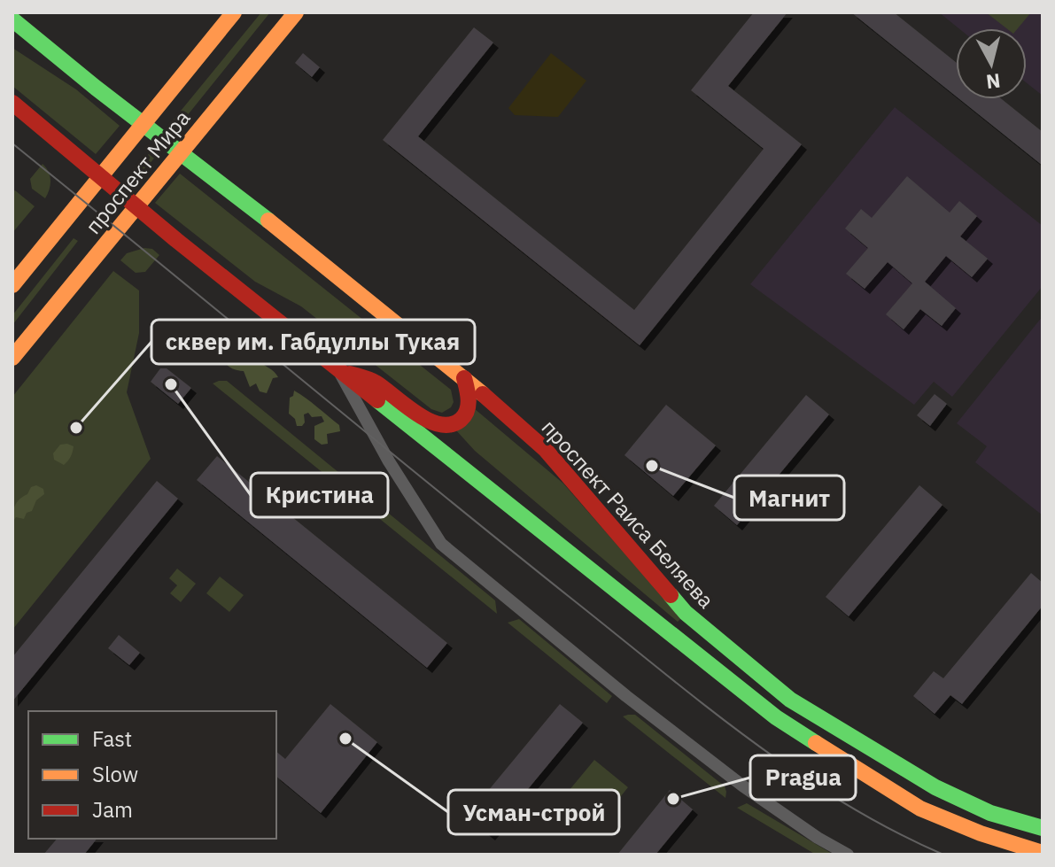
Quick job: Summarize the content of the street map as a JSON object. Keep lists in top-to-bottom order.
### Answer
{
  "streets": {
    "street": ["проспект Мира", "проспект Раиса Беляева"]
  },
  "crossings": [
    ["проспект Мира", "проспект Раиса Беляева"]
  ],
  "places": [
    "Кристина",
    "сквер им. Габдуллы Тукая",
    "Магнит",
    "Усман-строй",
    "Pragua"
  ],
  "legend": ["Fast", "Slow", "Jam"],
  "north": "bottom"
}
